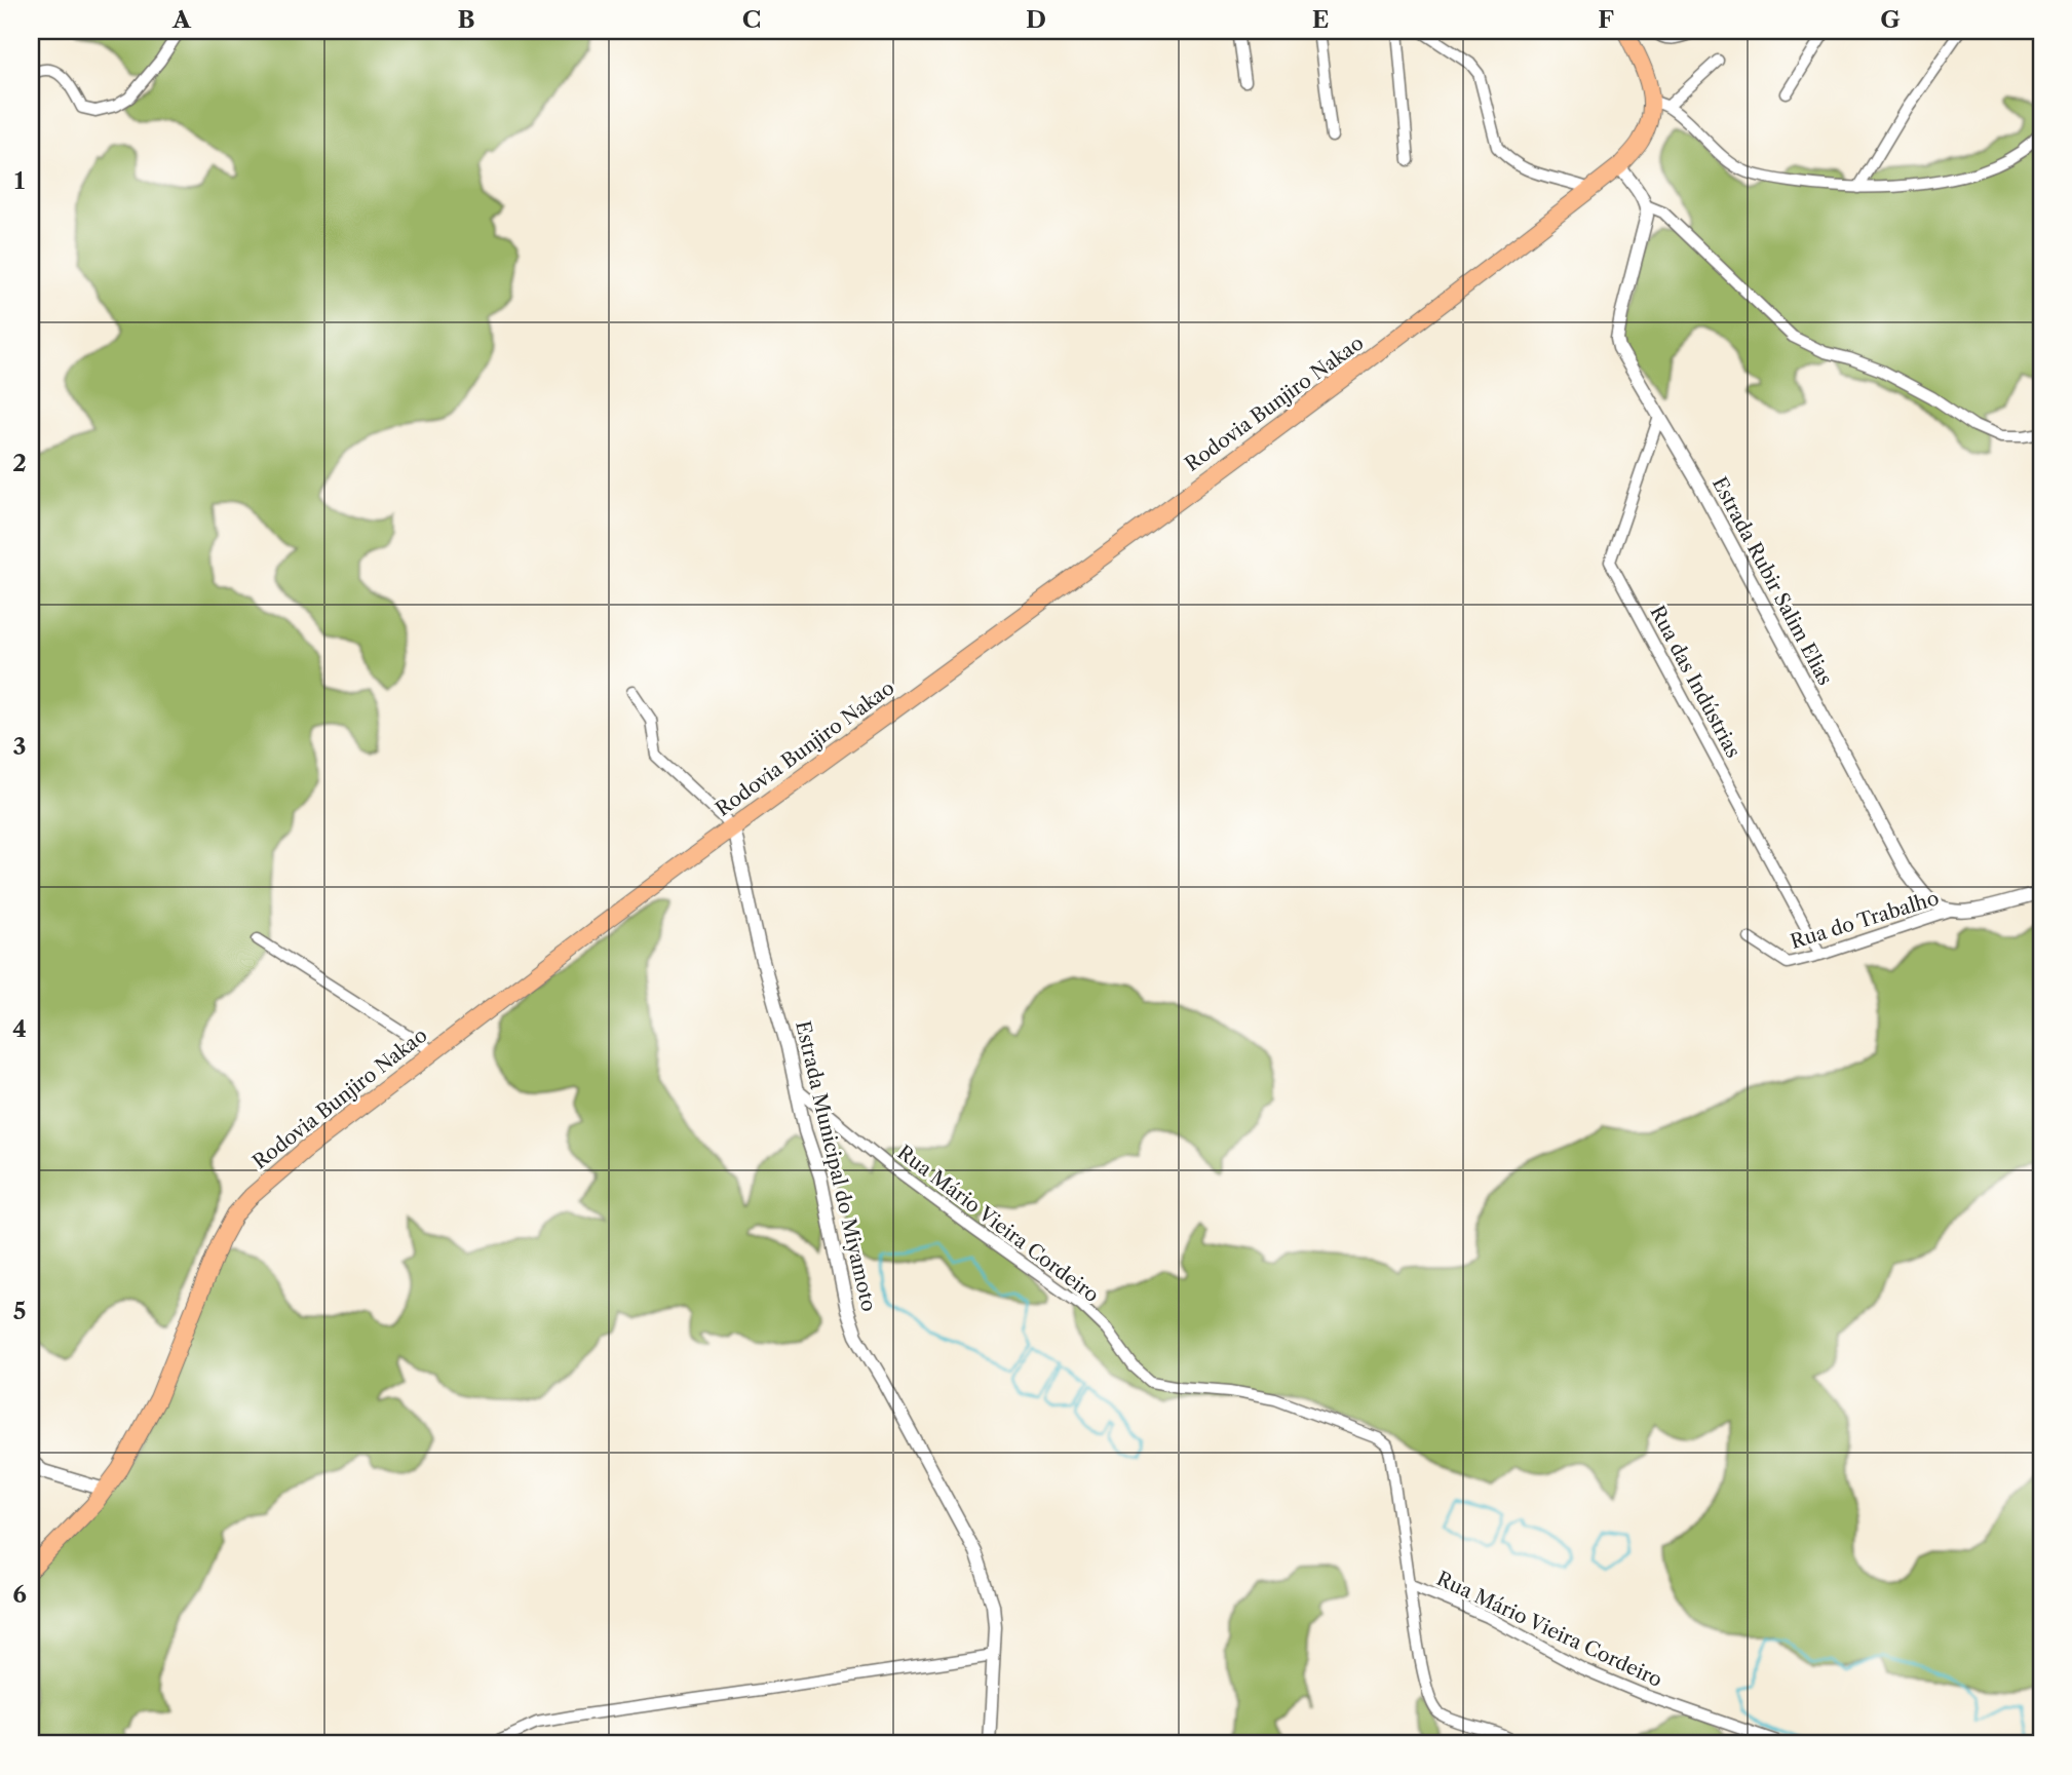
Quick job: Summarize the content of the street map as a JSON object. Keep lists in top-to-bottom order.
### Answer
{
  "streets": {
    "main road": ["Rodovia Bunjiro Nakao"],
    "street": [
      "Estrada Rubir Salim Elias",
      "Rua das Indústrias",
      "Rua do Trabalho",
      "Estrada Municipal do Miyamoto",
      "Rua Mário Vieira Cordeiro"
    ]
  },
  "crossings": [
    ["Rodovia Bunjiro Nakao", "Estrada Municipal do Miyamoto"],
    ["Estrada Rubir Salim Elias", "Rua das Indústrias"],
    ["Estrada Rubir Salim Elias", "Rua do Trabalho"],
    ["Rua das Indústrias", "Rua do Trabalho"],
    ["Estrada Municipal do Miyamoto", "Rua Mário Vieira Cordeiro"]
  ],
  "grid": {
    "columns": [
      "A",
      "B",
      "C",
      "D",
      "E",
      "F",
      "G"
    ],
    "rows": [
      "1",
      "2",
      "3",
      "4",
      "5",
      "6"
    ]
  }
}
